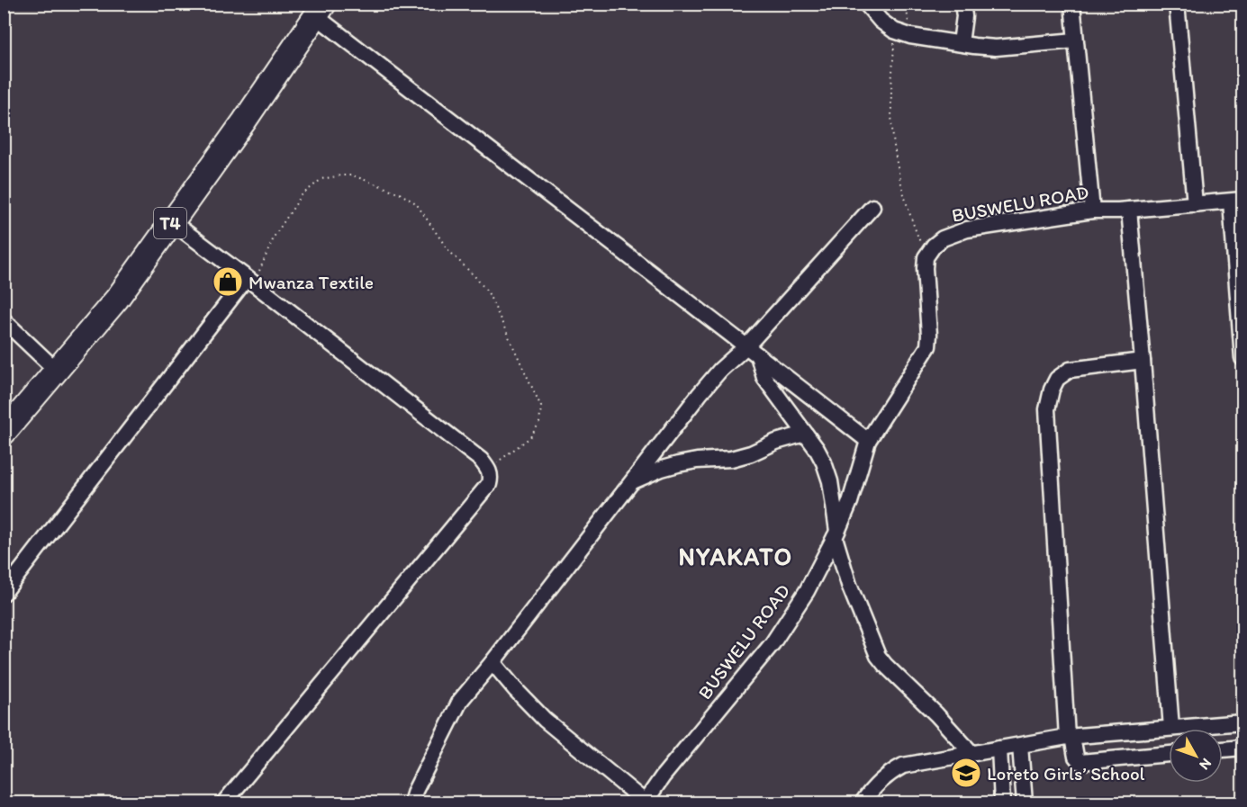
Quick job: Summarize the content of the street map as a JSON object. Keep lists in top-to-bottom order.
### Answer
{
  "streets": {
    "highway": ["T4"],
    "street": ["BUSWELU ROAD"]
  },
  "districts": ["NYAKATO"],
  "places": {
    "shop": ["Mwanza Textile"],
    "school or university": ["Loreto Girls’ School"]
  },
  "north": "bottom right"
}
